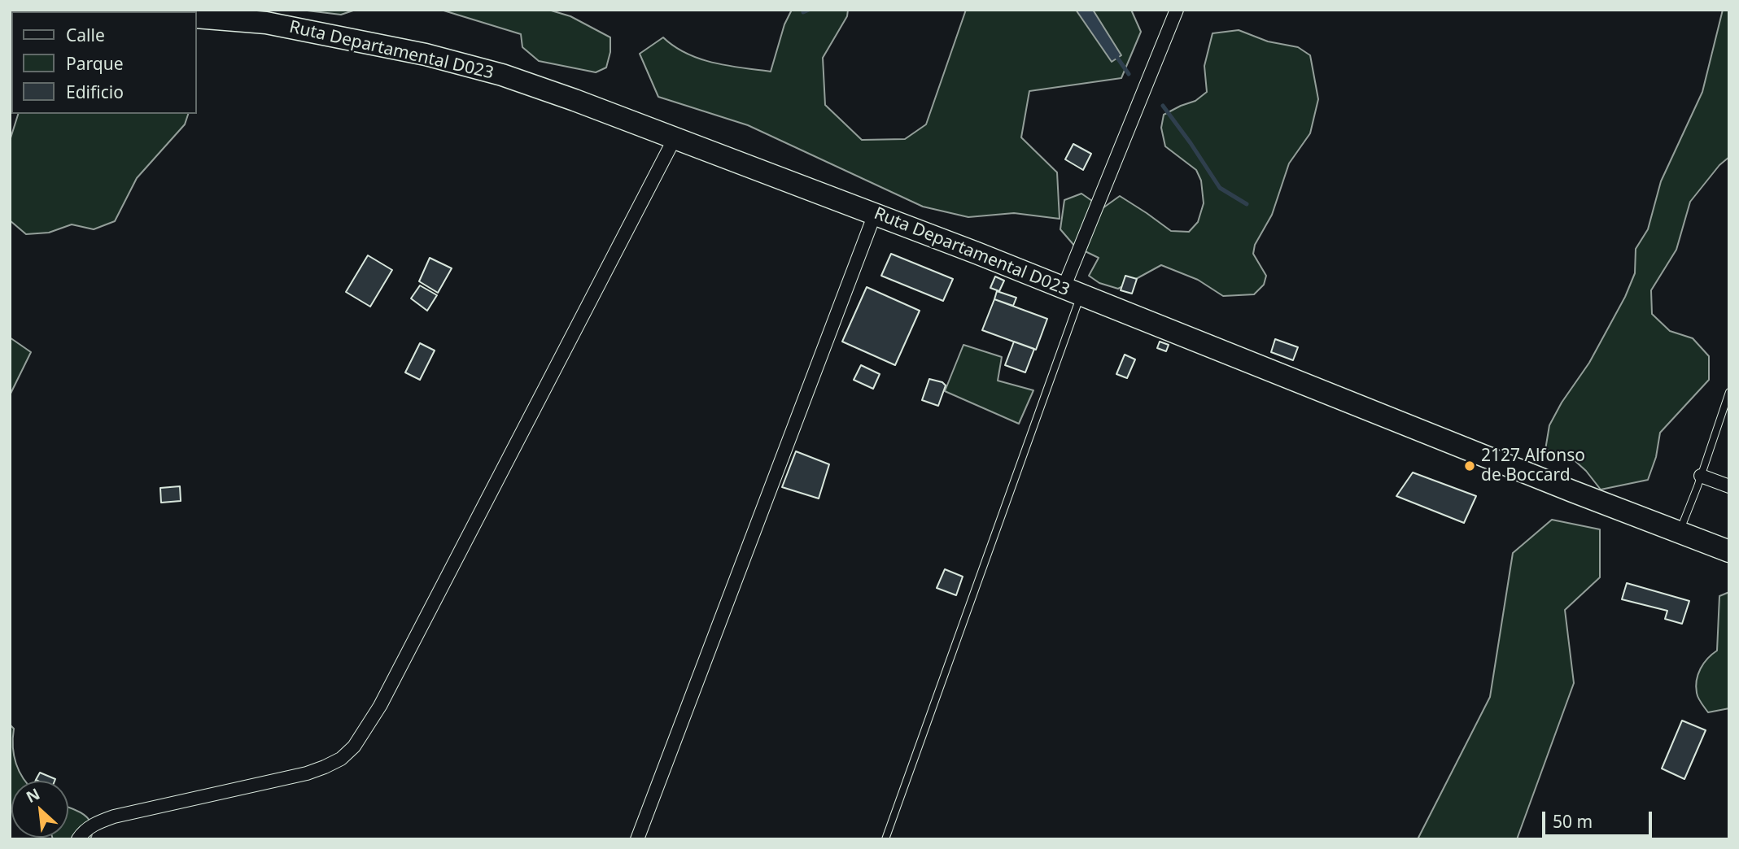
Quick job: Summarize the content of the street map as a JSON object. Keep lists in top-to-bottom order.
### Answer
{
  "streets": {
    "main road": ["Ruta Departamental D023"]
  },
  "places": ["2127 Alfonso de Boccard"],
  "legend": ["Calle", "Parque", "Edificio"],
  "scale_bar": "50 m",
  "north": "top left"
}
